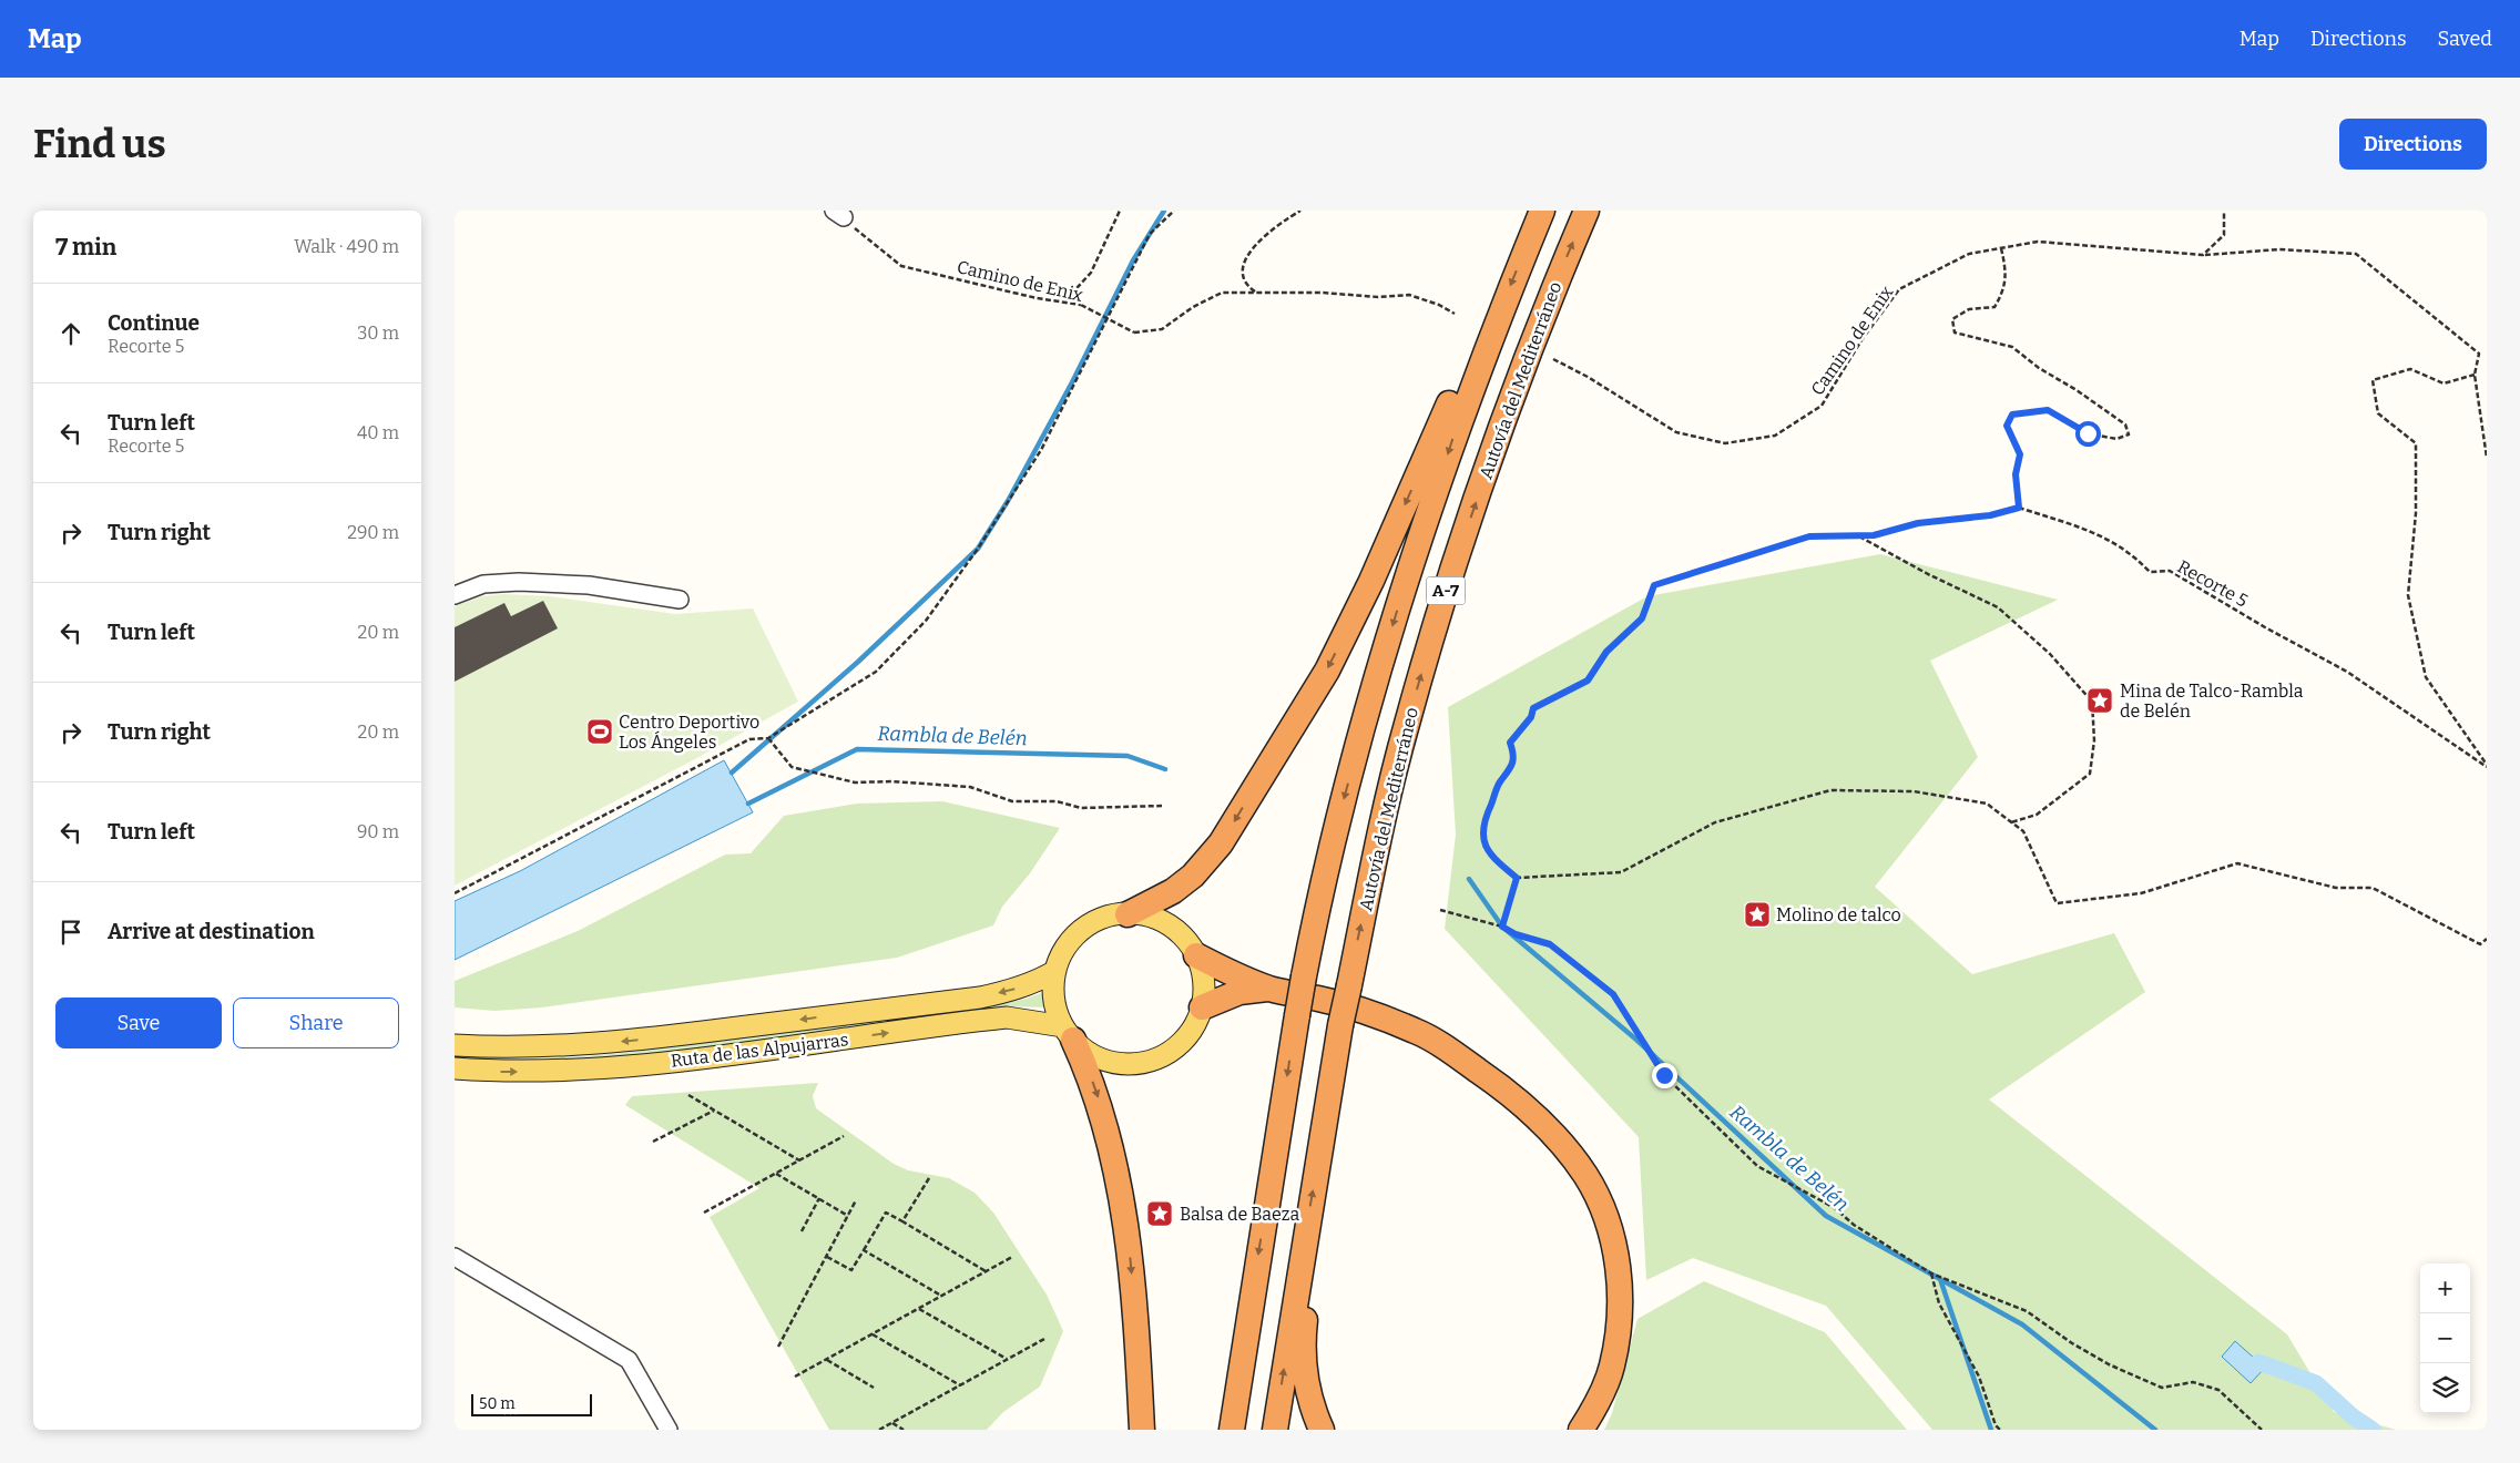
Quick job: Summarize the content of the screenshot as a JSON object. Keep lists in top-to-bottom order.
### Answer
{
  "streets": {
    "highway": ["Autovía del Mediterráneo", "A-7"],
    "main road": ["Ruta de las Alpujarras"],
    "path": ["Camino de Enix", "Recorte 5"]
  },
  "water": ["Rambla de Belén"],
  "places": {
    "place": ["Mina de Talco-Rambla de Belén", "Molino de talco", "Balsa de Baeza"],
    "sports": ["Centro Deportivo Los Ángeles"]
  },
  "scale_bar": "50 m",
  "page": {
    "header": "Map",
    "nav": ["Map", "Directions", "Saved"],
    "buttons": [
      "Directions",
      ["Save", "Share"]
    ],
    "title": "Find us",
    "heading": ["7 min", "Walk · 490 m"],
    "list": [
      ["Continue", "Recorte 5", "30 m"],
      ["Turn left", "Recorte 5", "40 m"],
      ["Turn right", "290 m"],
      ["Turn left", "20 m"],
      ["Turn right", "20 m"],
      ["Turn left", "90 m"],
      "Arrive at destination"
    ],
    "map_buttons": ["+", "−"],
    "scale": "50 m"
  }
}
